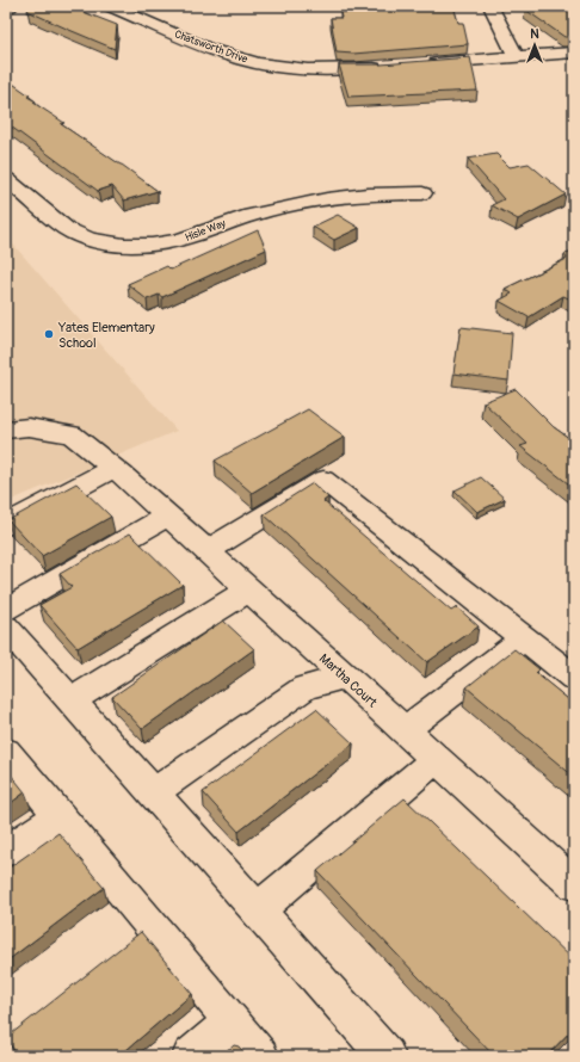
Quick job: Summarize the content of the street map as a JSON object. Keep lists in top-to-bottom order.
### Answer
{
  "streets": {
    "street": ["Chatsworth Drive", "Hisle Way", "Martha Court"]
  },
  "places": ["Yates Elementary School"],
  "north": "top"
}
